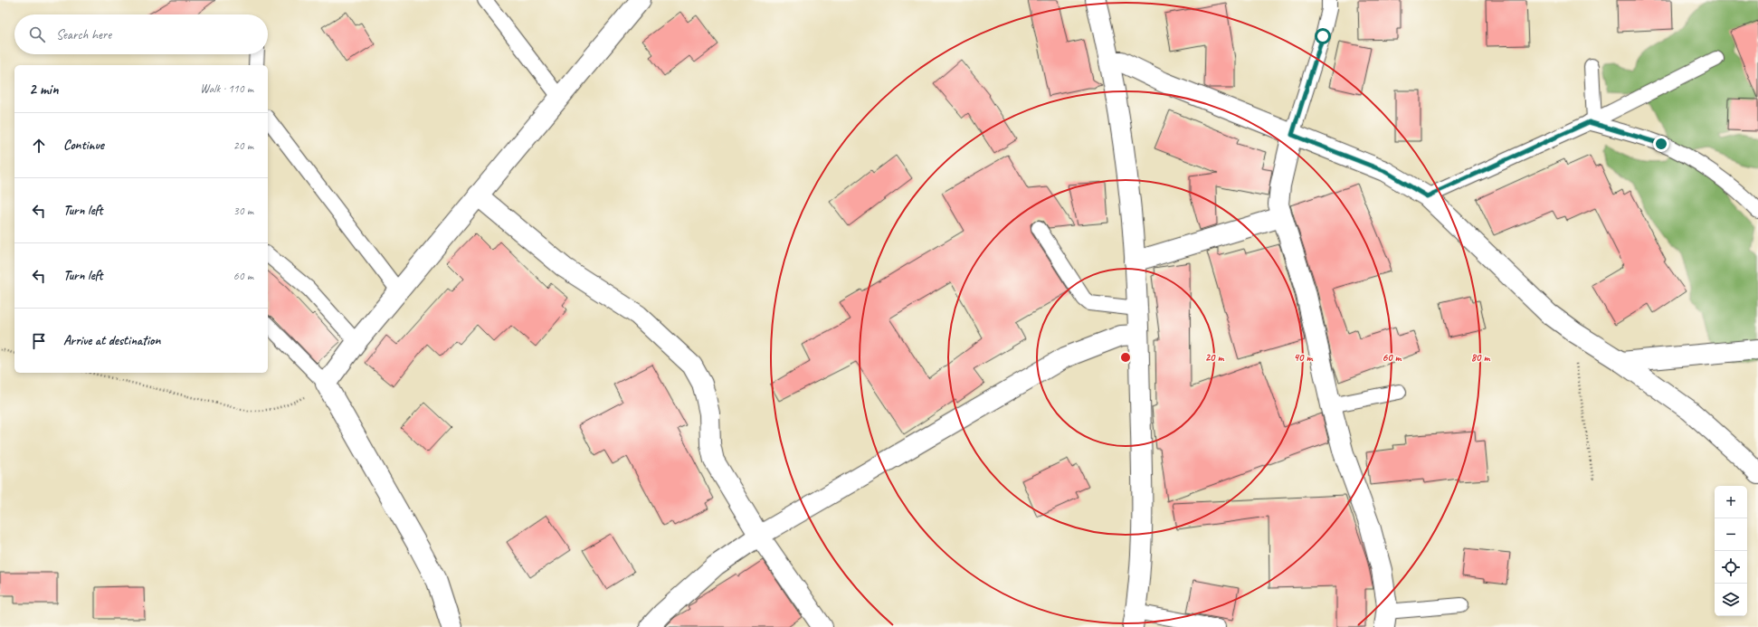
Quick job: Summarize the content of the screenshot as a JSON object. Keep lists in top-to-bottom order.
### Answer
{
  "page": {
    "search": "Search here",
    "heading": ["2 min", "Walk · 110 m"],
    "list": [
      ["Continue", "20 m"],
      ["Turn left", "30 m"],
      ["Turn left", "60 m"],
      "Arrive at destination"
    ],
    "map_buttons": ["+", "−"]
  },
  "rings": [
    "20 m",
    "40 m",
    "60 m",
    "80 m"
  ]
}
